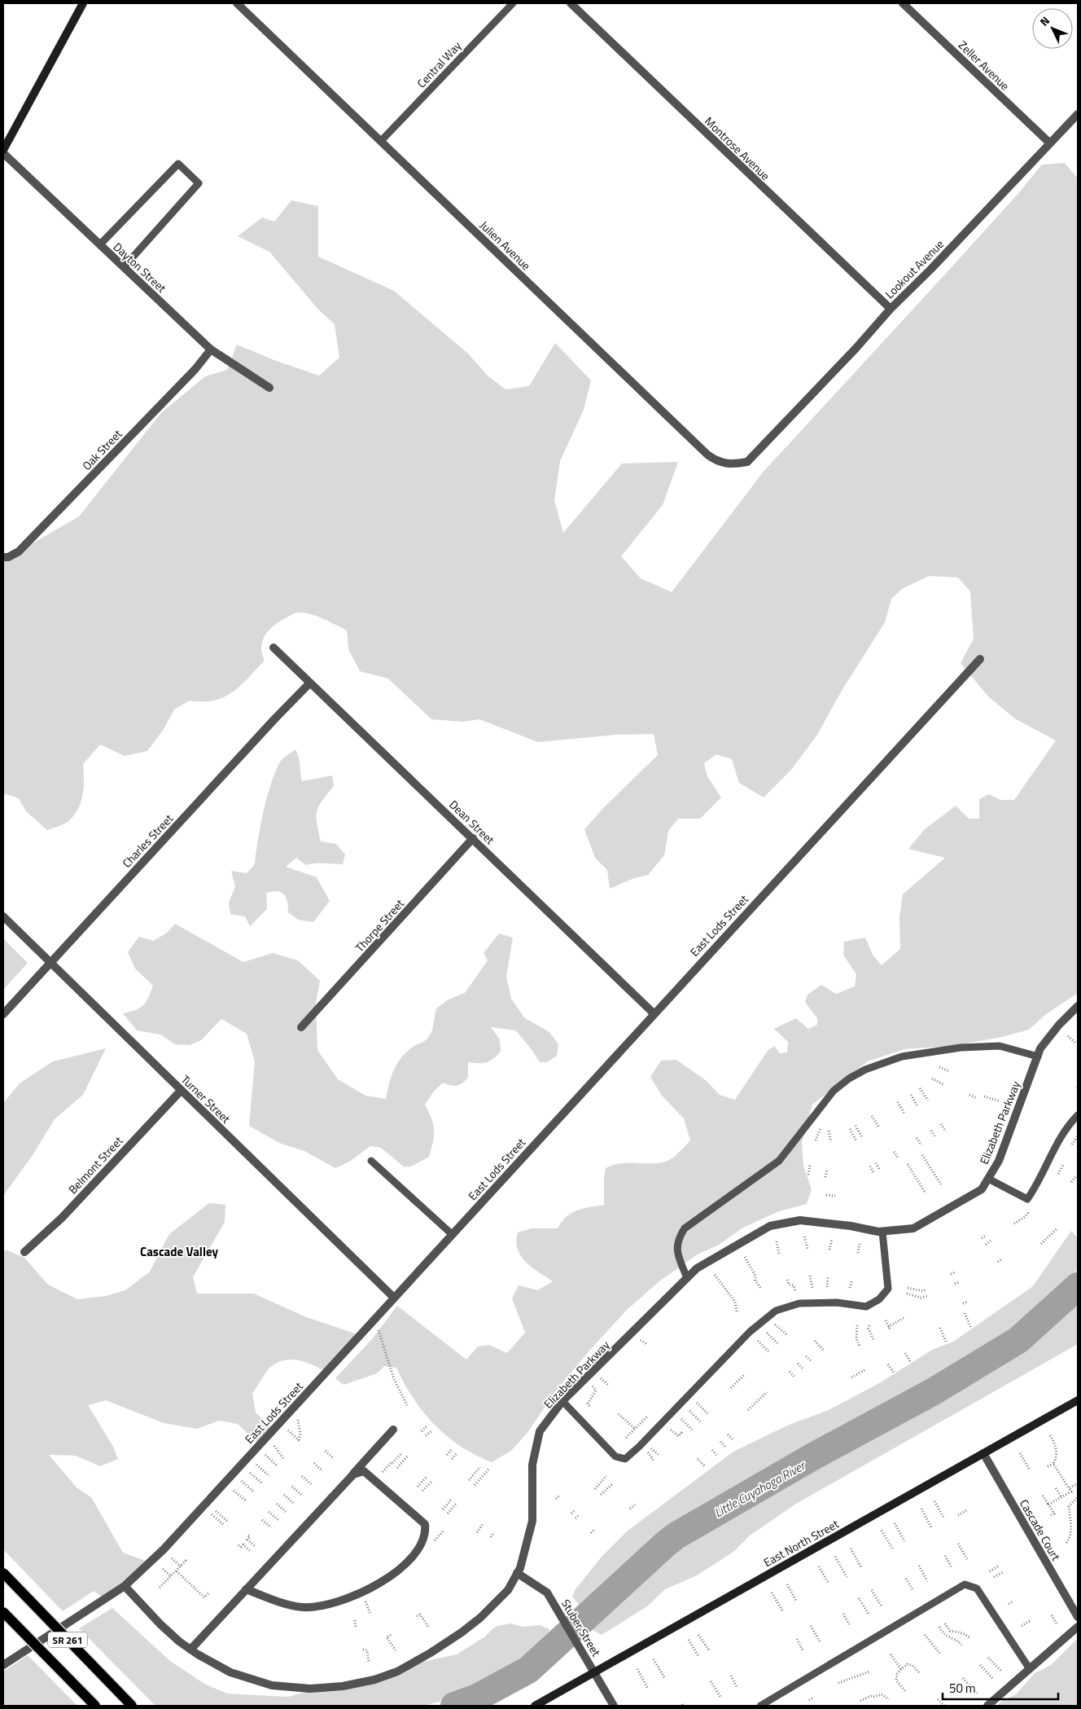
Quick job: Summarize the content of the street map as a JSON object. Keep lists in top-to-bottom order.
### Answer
{
  "streets": {
    "main road": ["SR 261"],
    "street": [
      "Zeller Avenue",
      "Montrose Avenue",
      "Julien Avenue",
      "Dayton Street",
      "Lookout Avenue",
      "Oak Street",
      "Dean Street",
      "Charles Street",
      "Thorpe Street",
      "East Lods Street",
      "Turner Street",
      "Elizabeth Parkway",
      "Belmont Street",
      "Cascade Court",
      "East North Street",
      "Stuber Street"
    ],
    "lane": ["Central Way"]
  },
  "crossings": [
    ["Central Way", "Julien Avenue"],
    ["Zeller Avenue", "Lookout Avenue"],
    ["Montrose Avenue", "Lookout Avenue"],
    ["Julien Avenue", "Lookout Avenue"],
    ["Dayton Street", "Oak Street"],
    ["Dean Street", "Charles Street"],
    ["Dean Street", "Thorpe Street"],
    ["Dean Street", "East Lods Street"],
    ["Charles Street", "Turner Street"],
    ["East Lods Street", "Turner Street"],
    ["East Lods Street", "Elizabeth Parkway"],
    ["Turner Street", "Belmont Street"],
    ["Elizabeth Parkway", "Stuber Street"],
    ["Cascade Court", "East North Street"],
    ["East North Street", "Stuber Street"]
  ],
  "districts": ["Cascade Valley"],
  "water": ["Little Cuyahoga River"],
  "scale_bar": "50 m",
  "north": "top left"
}
